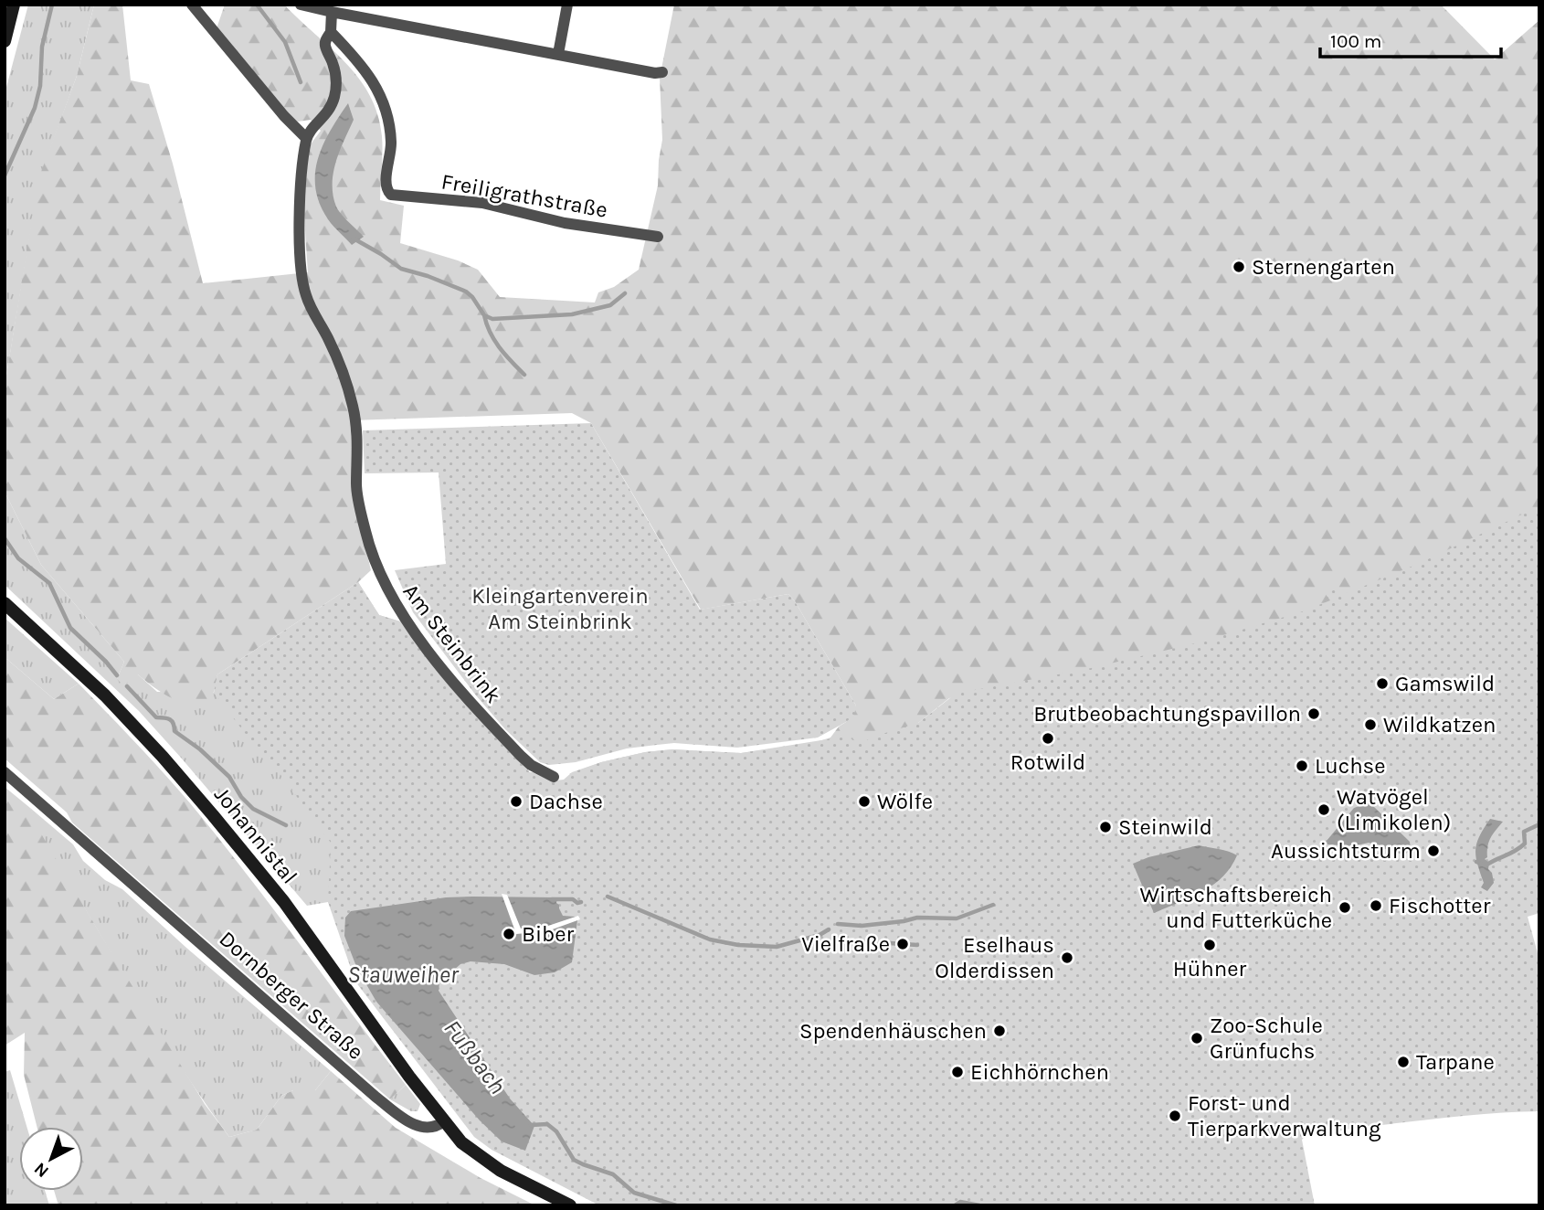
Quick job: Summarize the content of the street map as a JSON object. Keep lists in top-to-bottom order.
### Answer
{
  "streets": {
    "main road": ["Johannistal"],
    "street": ["Freiligrathstraße", "Am Steinbrink", "Dornberger Straße"]
  },
  "crossings": [
    ["Johannistal", "Dornberger Straße"]
  ],
  "water": ["Stauweiher", "Fußbach"],
  "parks": ["Kleingartenverein Am Steinbrink"],
  "places": [
    "Sternengarten",
    "Gamswild",
    "Brutbeobachtungspavillon",
    "Wildkatzen",
    "Rotwild",
    "Luchse",
    "Dachse",
    "Wölfe",
    "Watvögel (Limikolen)",
    "Steinwild",
    "Aussichtsturm",
    "Fischotter",
    "Wirtschaftsbereich und Futterküche",
    "Biber",
    "Vielfraße",
    "Hühner",
    "Eselhaus Olderdissen",
    "Spendenhäuschen",
    "Zoo-Schule Grünfuchs",
    "Tarpane",
    "Eichhörnchen",
    "Forst- und Tierparkverwaltung"
  ],
  "scale_bar": "100 m",
  "north": "bottom left"
}
